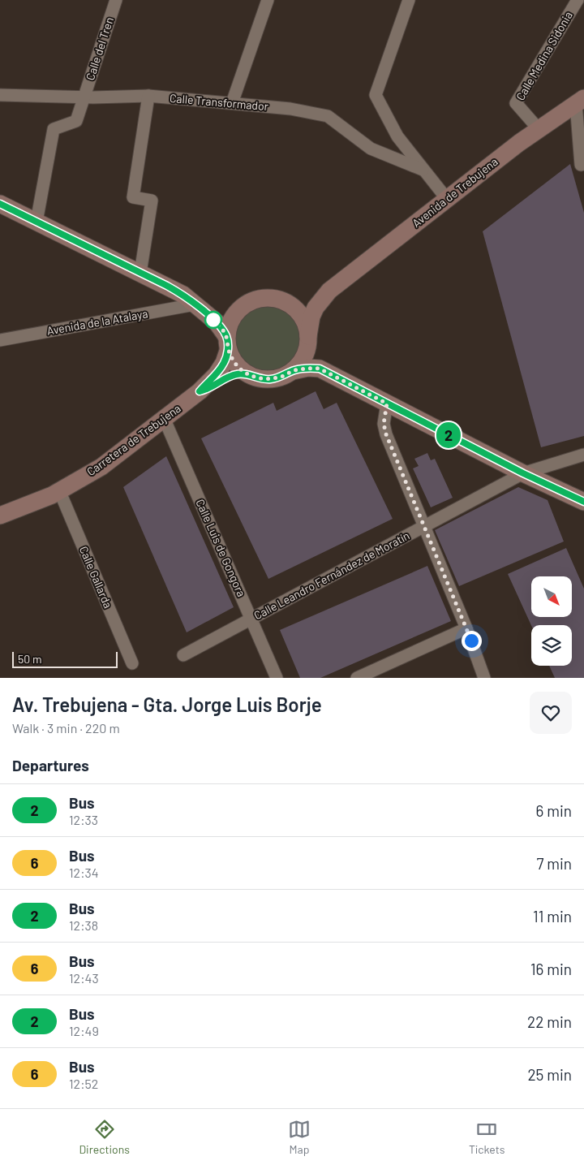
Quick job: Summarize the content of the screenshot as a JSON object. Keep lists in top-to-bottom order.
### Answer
{
  "streets": {
    "street": [
      "Calle del Tren",
      "Calle Medina Sidonia",
      "Calle Transformador",
      "Avenida de Trebujena",
      "Avenida de la Atalaya",
      "Carretera de Trebujena",
      "Calle Luis de Gongora",
      "Calle Leandro Fernández de Moratín",
      "Calle Gallarda"
    ]
  },
  "crossings": [
    ["Calle del Tren", "Calle Transformador"],
    ["Calle Medina Sidonia", "Avenida de Trebujena"],
    ["Avenida de Trebujena", "Carretera de Trebujena"],
    ["Carretera de Trebujena", "Calle Luis de Gongora"],
    ["Carretera de Trebujena", "Calle Gallarda"],
    ["Calle Luis de Gongora", "Calle Leandro Fernández de Moratín"]
  ],
  "lines": ["bus line 2"],
  "scale_bar": "50 m",
  "north": "bottom right",
  "page": {
    "on_map": "2",
    "scale": "50 m",
    "heading": [
      ["Av. Trebujena - Gta. Jorge Luis Borje", "Walk · 3 min · 220 m"],
      "Departures"
    ],
    "list": [
      {
        "mark": "2",
        "name": "Bus",
        "note": "12:33",
        "value": "6 min"
      },
      {
        "mark": "6",
        "name": "Bus",
        "note": "12:34",
        "value": "7 min"
      },
      {
        "mark": "2",
        "name": "Bus",
        "note": "12:38",
        "value": "11 min"
      },
      {
        "mark": "6",
        "name": "Bus",
        "note": "12:43",
        "value": "16 min"
      },
      {
        "mark": "2",
        "name": "Bus",
        "note": "12:49",
        "value": "22 min"
      },
      {
        "mark": "6",
        "name": "Bus",
        "note": "12:52",
        "value": "25 min"
      }
    ],
    "tabs": ["Directions", "Map", "Tickets"]
  }
}
